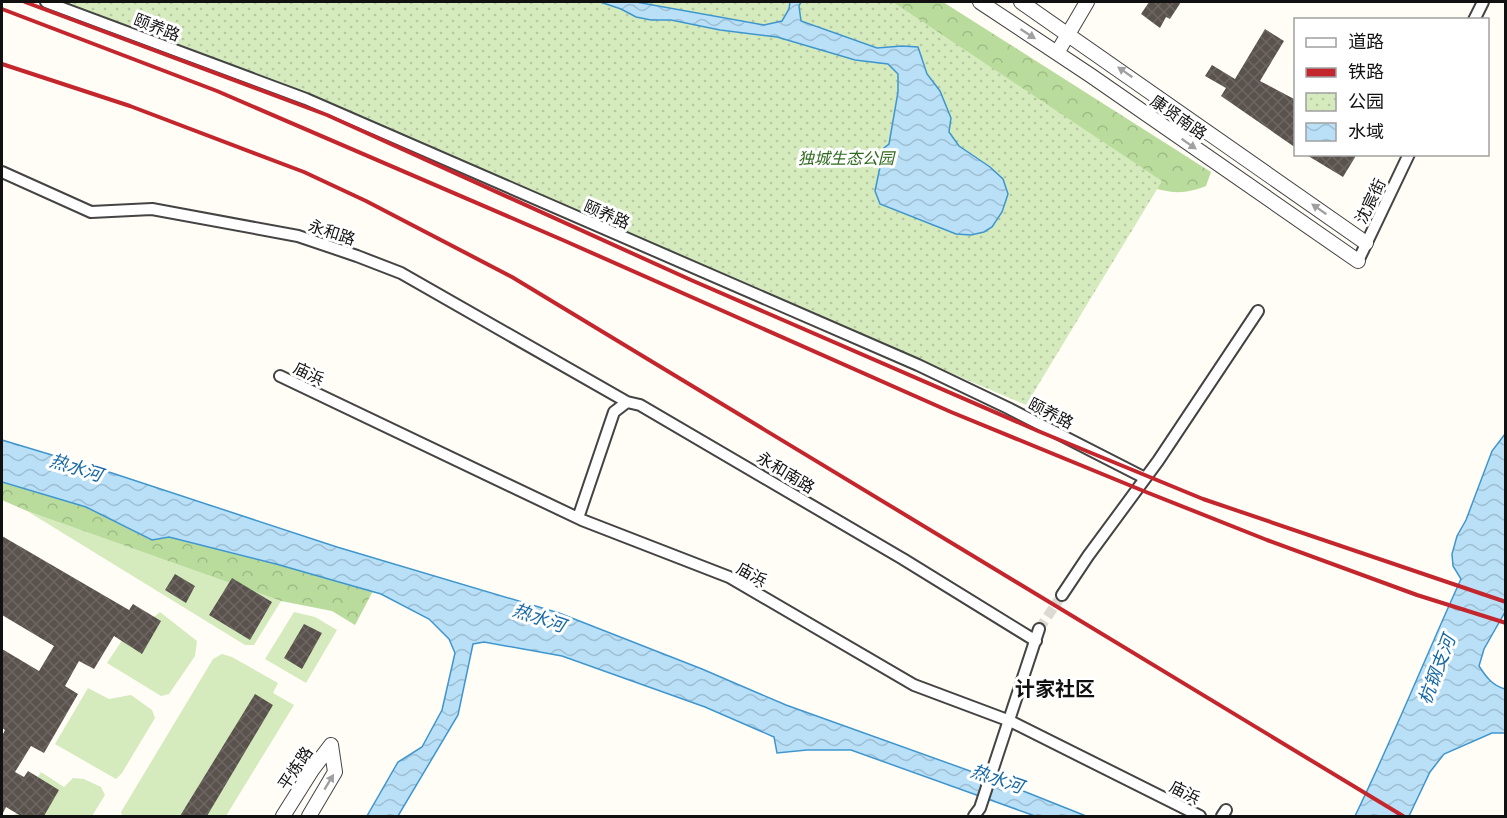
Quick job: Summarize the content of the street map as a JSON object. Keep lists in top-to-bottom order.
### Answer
{
  "streets": {
    "street": [
      "颐养路",
      "康贤南路",
      "沈宸街",
      "永和路",
      "庙浜",
      "永和南路",
      "平炼路"
    ]
  },
  "crossings": [
    ["康贤南路", "沈宸街"],
    ["永和路", "永和南路"]
  ],
  "districts": ["计家社区"],
  "water": ["热水河", "杭钢支河"],
  "parks": ["独城生态公园"],
  "legend": [
    "道路",
    "铁路",
    "公园",
    "水域"
  ]
}
